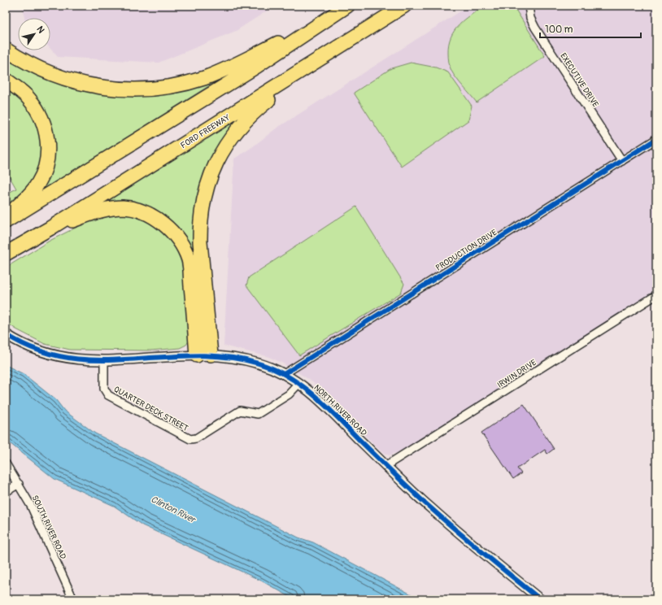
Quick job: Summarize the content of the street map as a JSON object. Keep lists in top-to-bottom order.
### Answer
{
  "streets": {
    "highway": ["FORD FREEWAY"],
    "street": [
      "EXECUTIVE DRIVE",
      "PRODUCTION DRIVE",
      "IRWIN DRIVE",
      "QUARTER DECK STREET",
      "NORTH RIVER ROAD",
      "SOUTH RIVER ROAD"
    ]
  },
  "crossings": [
    ["EXECUTIVE DRIVE", "PRODUCTION DRIVE"],
    ["PRODUCTION DRIVE", "NORTH RIVER ROAD"],
    ["IRWIN DRIVE", "NORTH RIVER ROAD"],
    ["QUARTER DECK STREET", "NORTH RIVER ROAD"]
  ],
  "water": ["Clinton River"],
  "scale_bar": "100 m",
  "north": "top right"
}
